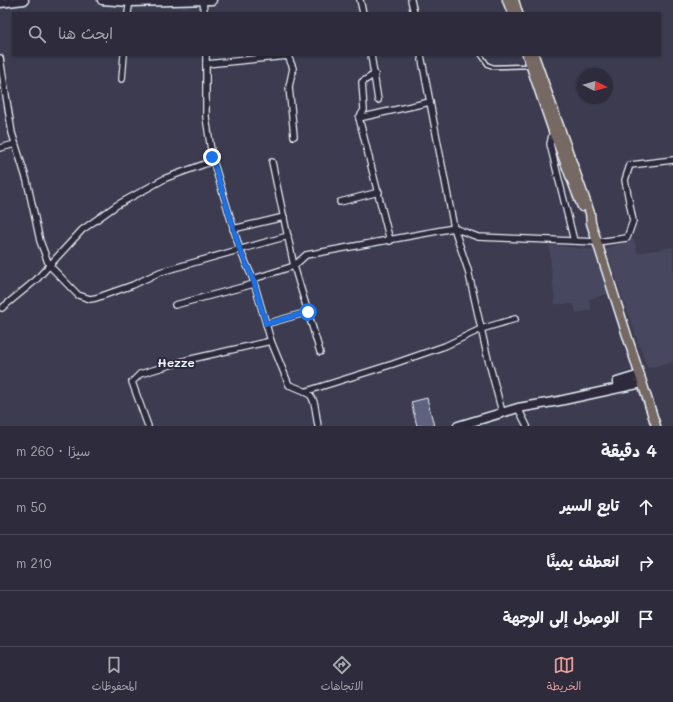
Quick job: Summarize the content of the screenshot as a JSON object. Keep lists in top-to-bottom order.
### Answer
{
  "districts": ["Hezze"],
  "north": "right",
  "page": {
    "search": "ابحث هنا",
    "heading": ["4 دقيقة", "سيرًا · 260 m"],
    "list": [
      ["تابع السير", "50 m"],
      ["انعطف يمينًا", "210 m"],
      "الوصول إلى الوجهة"
    ],
    "nav": ["الخريطة", "الاتجاهات", "المحفوظات"]
  }
}
